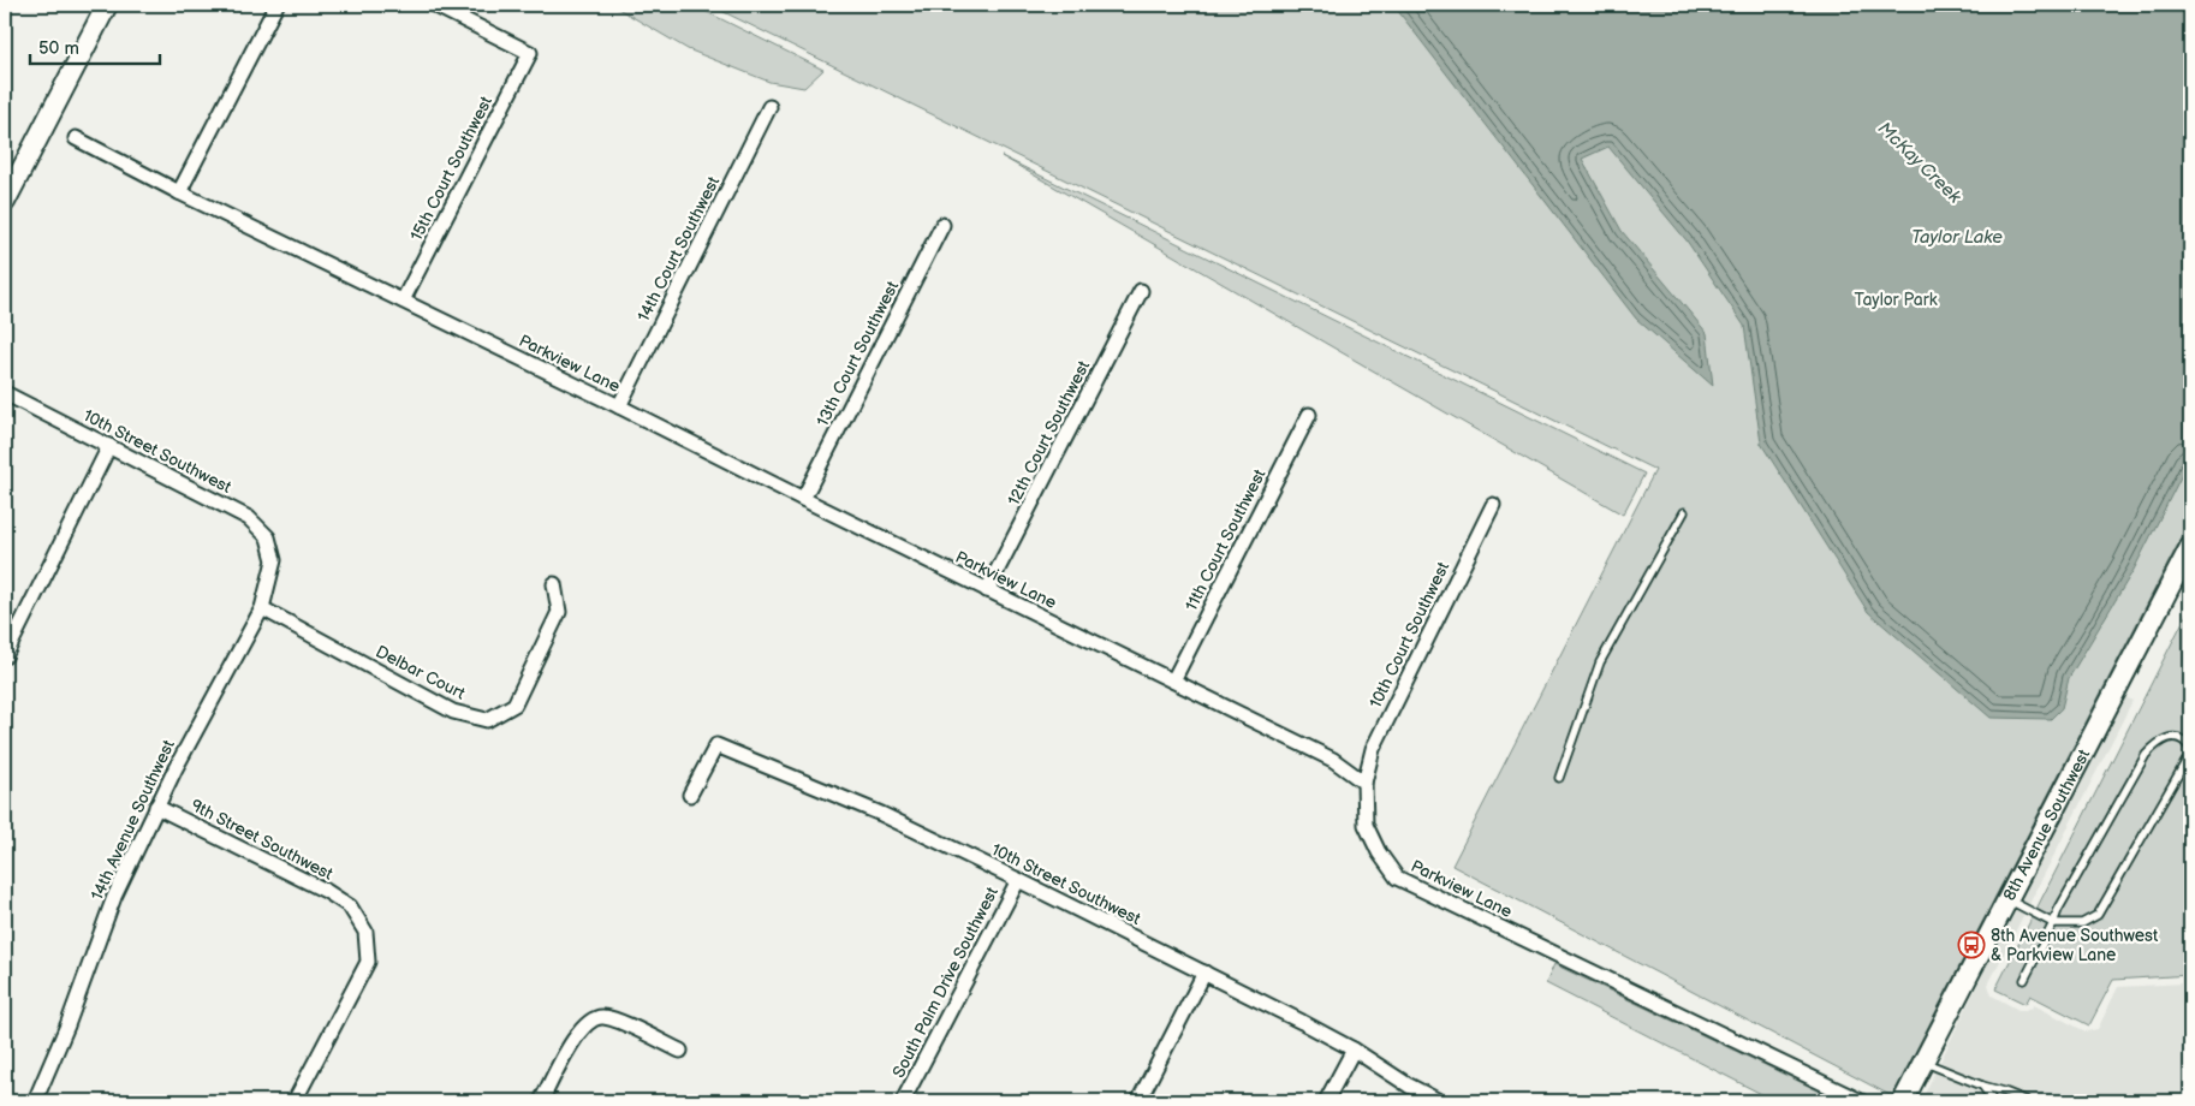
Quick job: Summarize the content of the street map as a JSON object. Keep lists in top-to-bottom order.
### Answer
{
  "streets": {
    "street": [
      "15th Court Southwest",
      "14th Court Southwest",
      "13th Court Southwest",
      "Parkview Lane",
      "12th Court Southwest",
      "10th Street Southwest",
      "11th Court Southwest",
      "10th Court Southwest",
      "Delbar Court",
      "14th Avenue Southwest",
      "8th Avenue Southwest",
      "9th Street Southwest",
      "South Palm Drive Southwest"
    ]
  },
  "crossings": [
    ["15th Court Southwest", "Parkview Lane"],
    ["14th Court Southwest", "Parkview Lane"],
    ["13th Court Southwest", "Parkview Lane"],
    ["Parkview Lane", "12th Court Southwest"],
    ["Parkview Lane", "11th Court Southwest"],
    ["Parkview Lane", "10th Court Southwest"],
    ["10th Street Southwest", "14th Avenue Southwest"],
    ["10th Street Southwest", "South Palm Drive Southwest"],
    ["Delbar Court", "14th Avenue Southwest"],
    ["14th Avenue Southwest", "9th Street Southwest"]
  ],
  "water": ["McKay Creek", "Taylor Lake"],
  "parks": ["Taylor Park"],
  "places": {
    "bus stop": ["8th Avenue Southwest & Parkview Lane"]
  },
  "scale_bar": "50 m"
}
